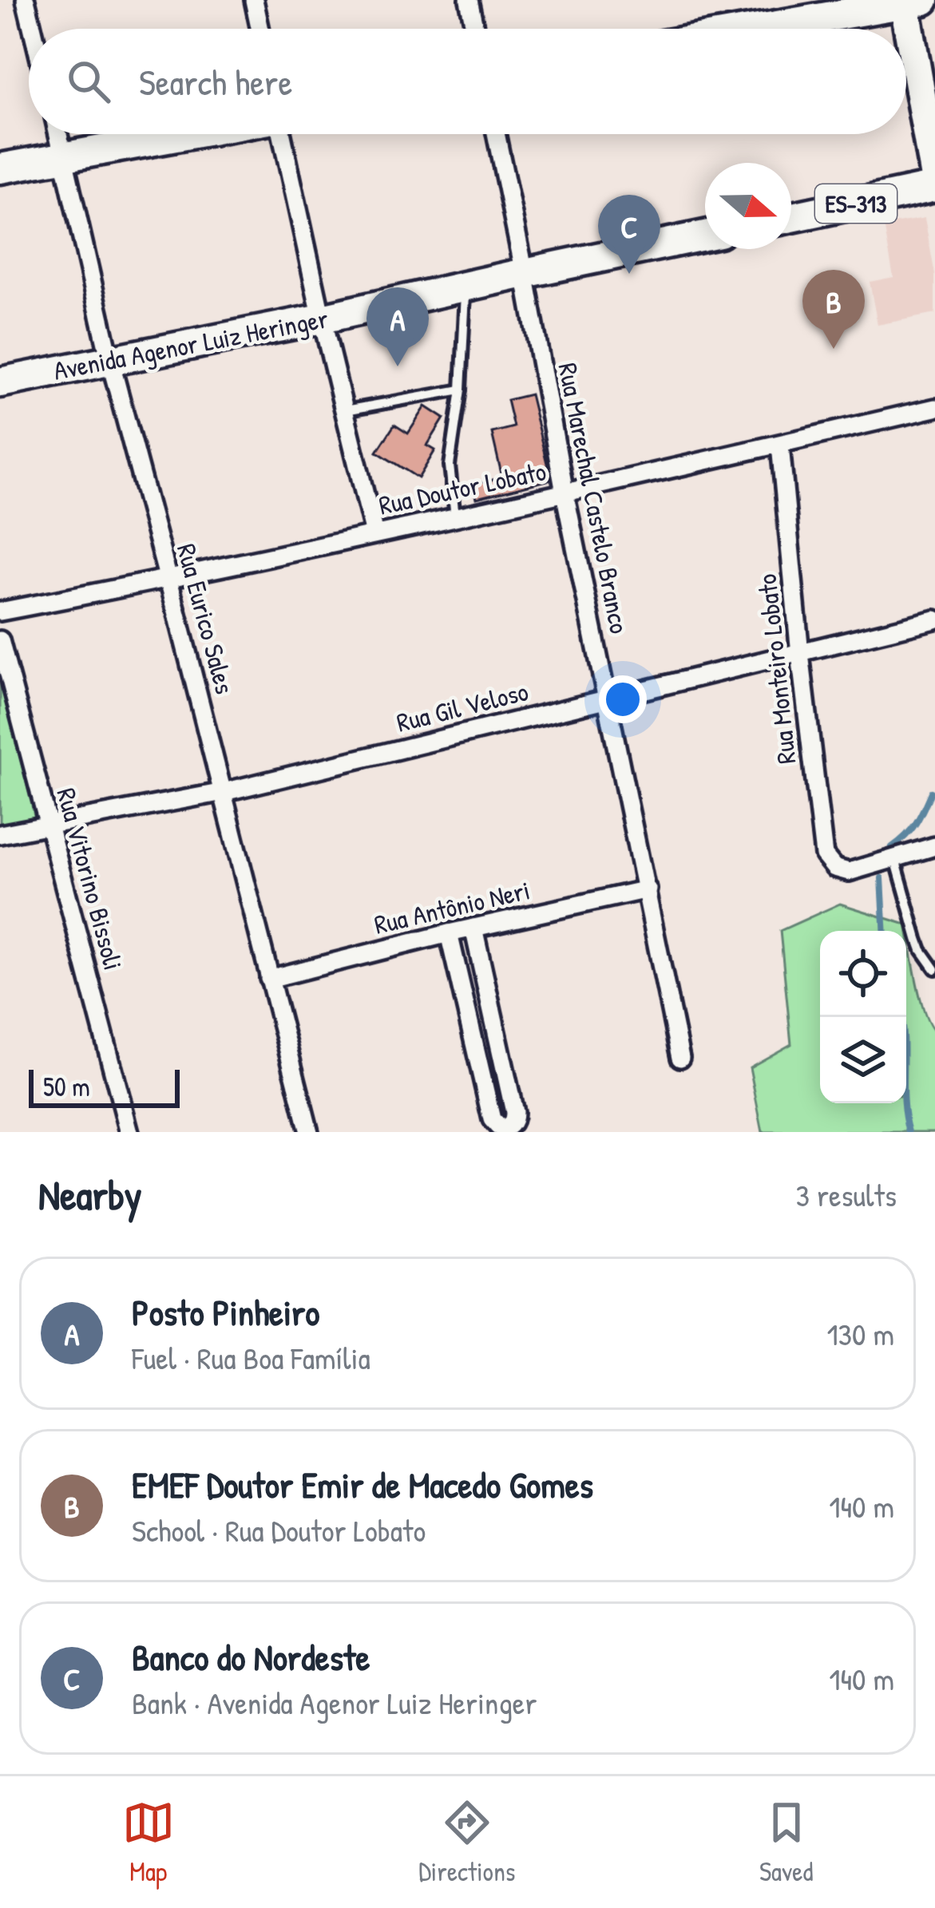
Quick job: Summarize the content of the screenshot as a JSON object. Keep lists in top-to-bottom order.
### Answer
{
  "streets": {
    "main road": ["ES-313", "Avenida Agenor Luiz Heringer"],
    "street": [
      "Rua Doutor Lobato",
      "Rua Marechal Castelo Branco",
      "Rua Eurico Sales",
      "Rua Monteiro Lobato",
      "Rua Gil Veloso",
      "Rua Vitorino Bissoli",
      "Rua Antônio Neri"
    ]
  },
  "crossings": [
    ["Avenida Agenor Luiz Heringer", "Rua Marechal Castelo Branco"],
    ["Avenida Agenor Luiz Heringer", "Rua Eurico Sales"],
    ["Rua Doutor Lobato", "Rua Marechal Castelo Branco"],
    ["Rua Doutor Lobato", "Rua Eurico Sales"],
    ["Rua Doutor Lobato", "Rua Monteiro Lobato"],
    ["Rua Marechal Castelo Branco", "Rua Gil Veloso"],
    ["Rua Marechal Castelo Branco", "Rua Antônio Neri"],
    ["Rua Eurico Sales", "Rua Gil Veloso"],
    ["Rua Eurico Sales", "Rua Antônio Neri"],
    ["Rua Monteiro Lobato", "Rua Gil Veloso"],
    ["Rua Gil Veloso", "Rua Vitorino Bissoli"]
  ],
  "scale_bar": "50 m",
  "north": "right",
  "page": {
    "search": "Search here",
    "pins": ["C", "B", "A"],
    "scale": "50 m",
    "heading": ["Nearby", "3 results"],
    "list": [
      {
        "mark": "A",
        "name": "Posto Pinheiro",
        "note": "Fuel · Rua Boa Família",
        "value": "130 m"
      },
      {
        "mark": "B",
        "name": "EMEF Doutor Emir de Macedo Gomes",
        "note": "School · Rua Doutor Lobato",
        "value": "140 m"
      },
      {
        "mark": "C",
        "name": "Banco do Nordeste",
        "note": "Bank · Avenida Agenor Luiz Heringer",
        "value": "140 m"
      }
    ],
    "nav": ["Map", "Directions", "Saved"]
  }
}
